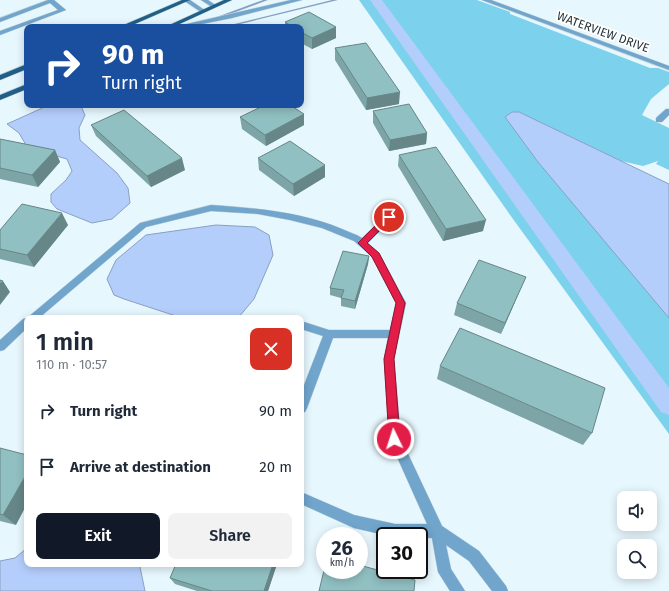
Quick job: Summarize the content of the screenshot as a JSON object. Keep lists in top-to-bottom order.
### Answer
{
  "streets": {
    "street": ["WATERVIEW DRIVE"]
  },
  "page": {
    "turn": ["90 m", "Turn right"],
    "heading": ["1 min", "110 m · 10:57"],
    "list": [
      {
        "name": "Turn right",
        "value": "90 m"
      },
      {
        "name": "Arrive at destination",
        "value": "20 m"
      }
    ],
    "buttons": ["Exit", "Share"],
    "speed": "26 km/h",
    "limit": "30"
  }
}
